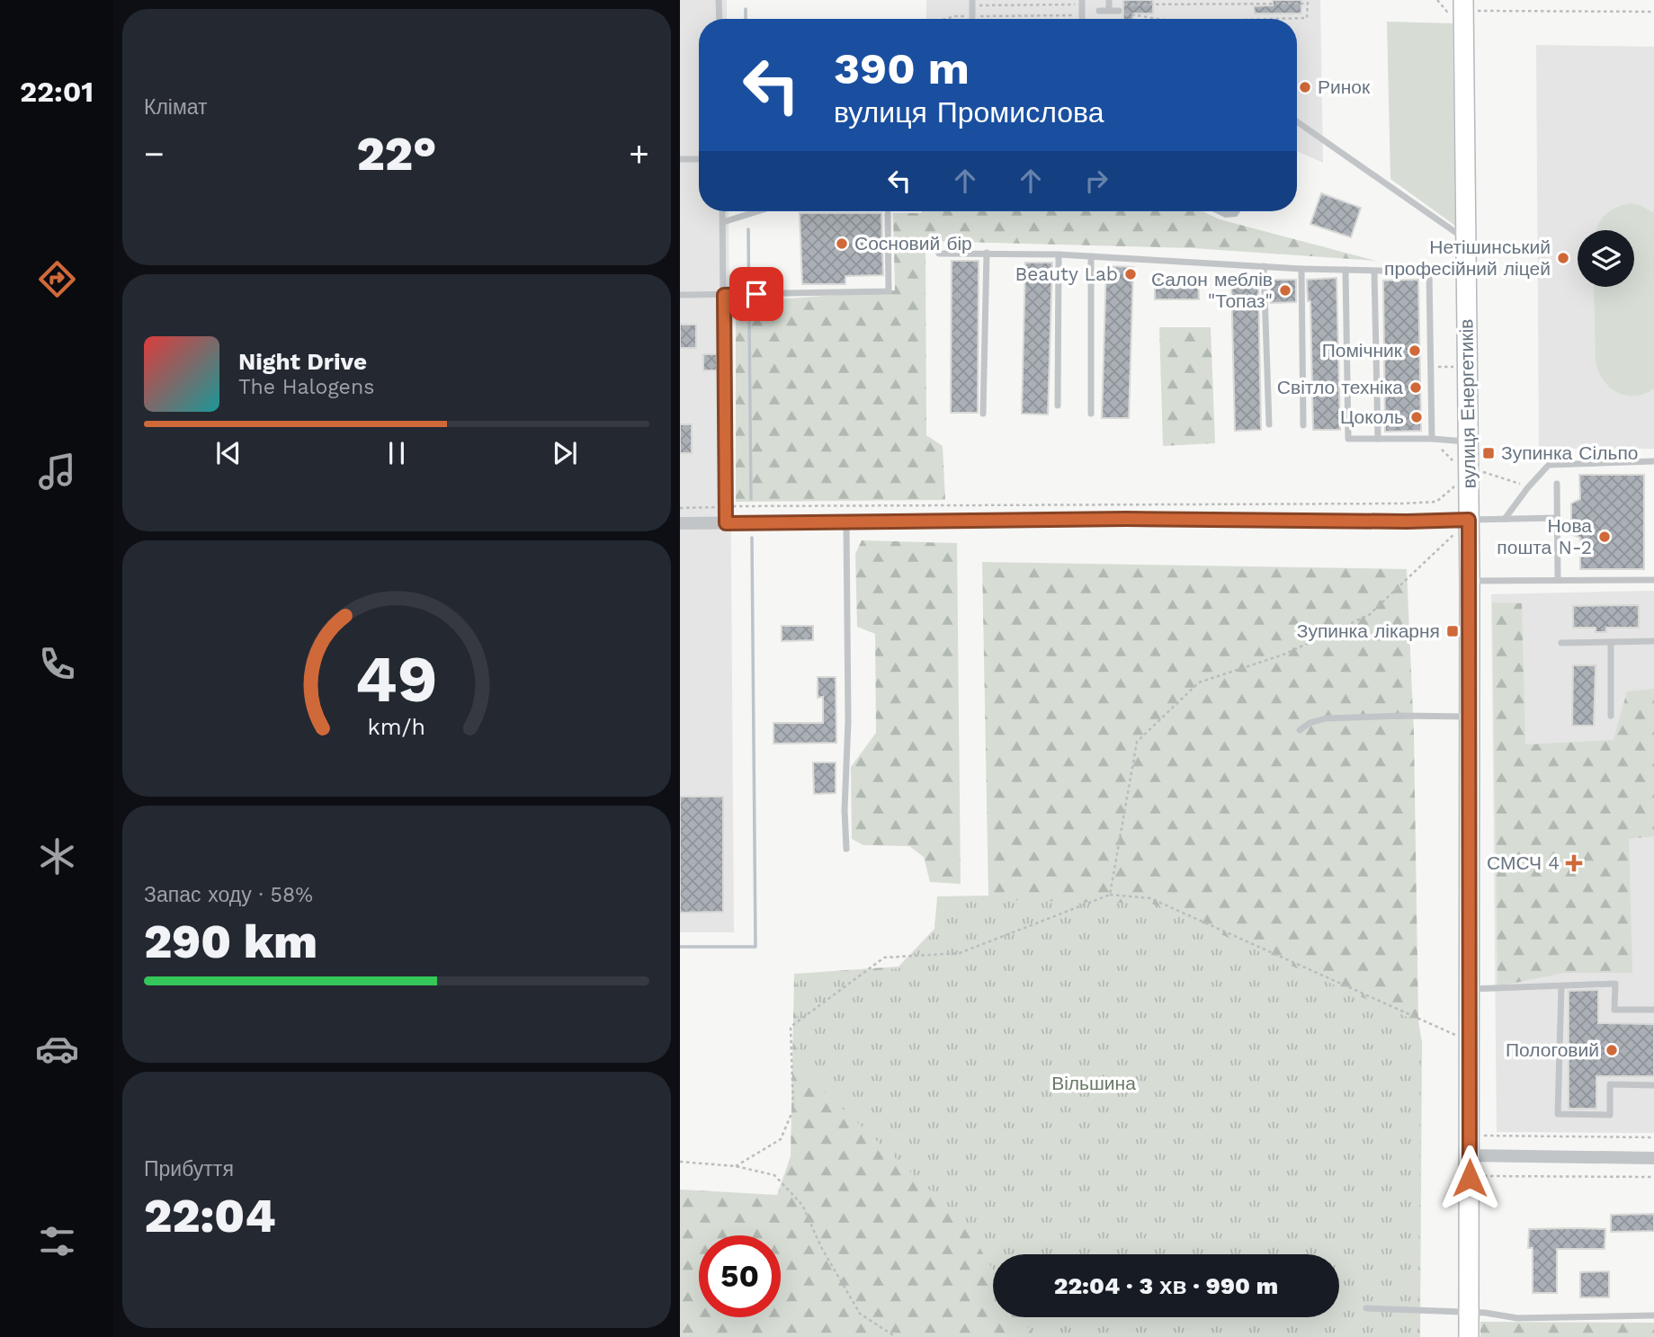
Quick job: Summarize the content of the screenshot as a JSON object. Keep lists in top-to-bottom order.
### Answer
{
  "streets": {
    "main road": ["вулиця Енергетиків"]
  },
  "parks": ["Вільшина"],
  "places": {
    "other": [
      "Ринок",
      "Сосновий бір",
      "Нетішинський професійний ліцей",
      "Beauty Lab",
      "Салон меблів \"Топаз\"",
      "Помічник",
      "Світло техніка",
      "Цоколь",
      "Нова пошта N-2",
      "Пологовий"
    ],
    "transit": ["Зупинка Сільпо", "Зупинка лікарня"],
    "health": ["СМСЧ 4"]
  },
  "page": {
    "tabs": "22:01",
    "tile": [
      "Клімат",
      ["Запас ходу · 58%", "290 km"],
      ["Прибуття", "22:04"]
    ],
    "turn": ["390 m", "вулиця Промислова"],
    "heat": ["−", "22°", "+"],
    "song": ["Night Drive", "The Halogens"],
    "limit": "50",
    "trip": "22:04 · 3 хв · 990 m",
    "gauge": ["49", "km/h"]
  }
}
